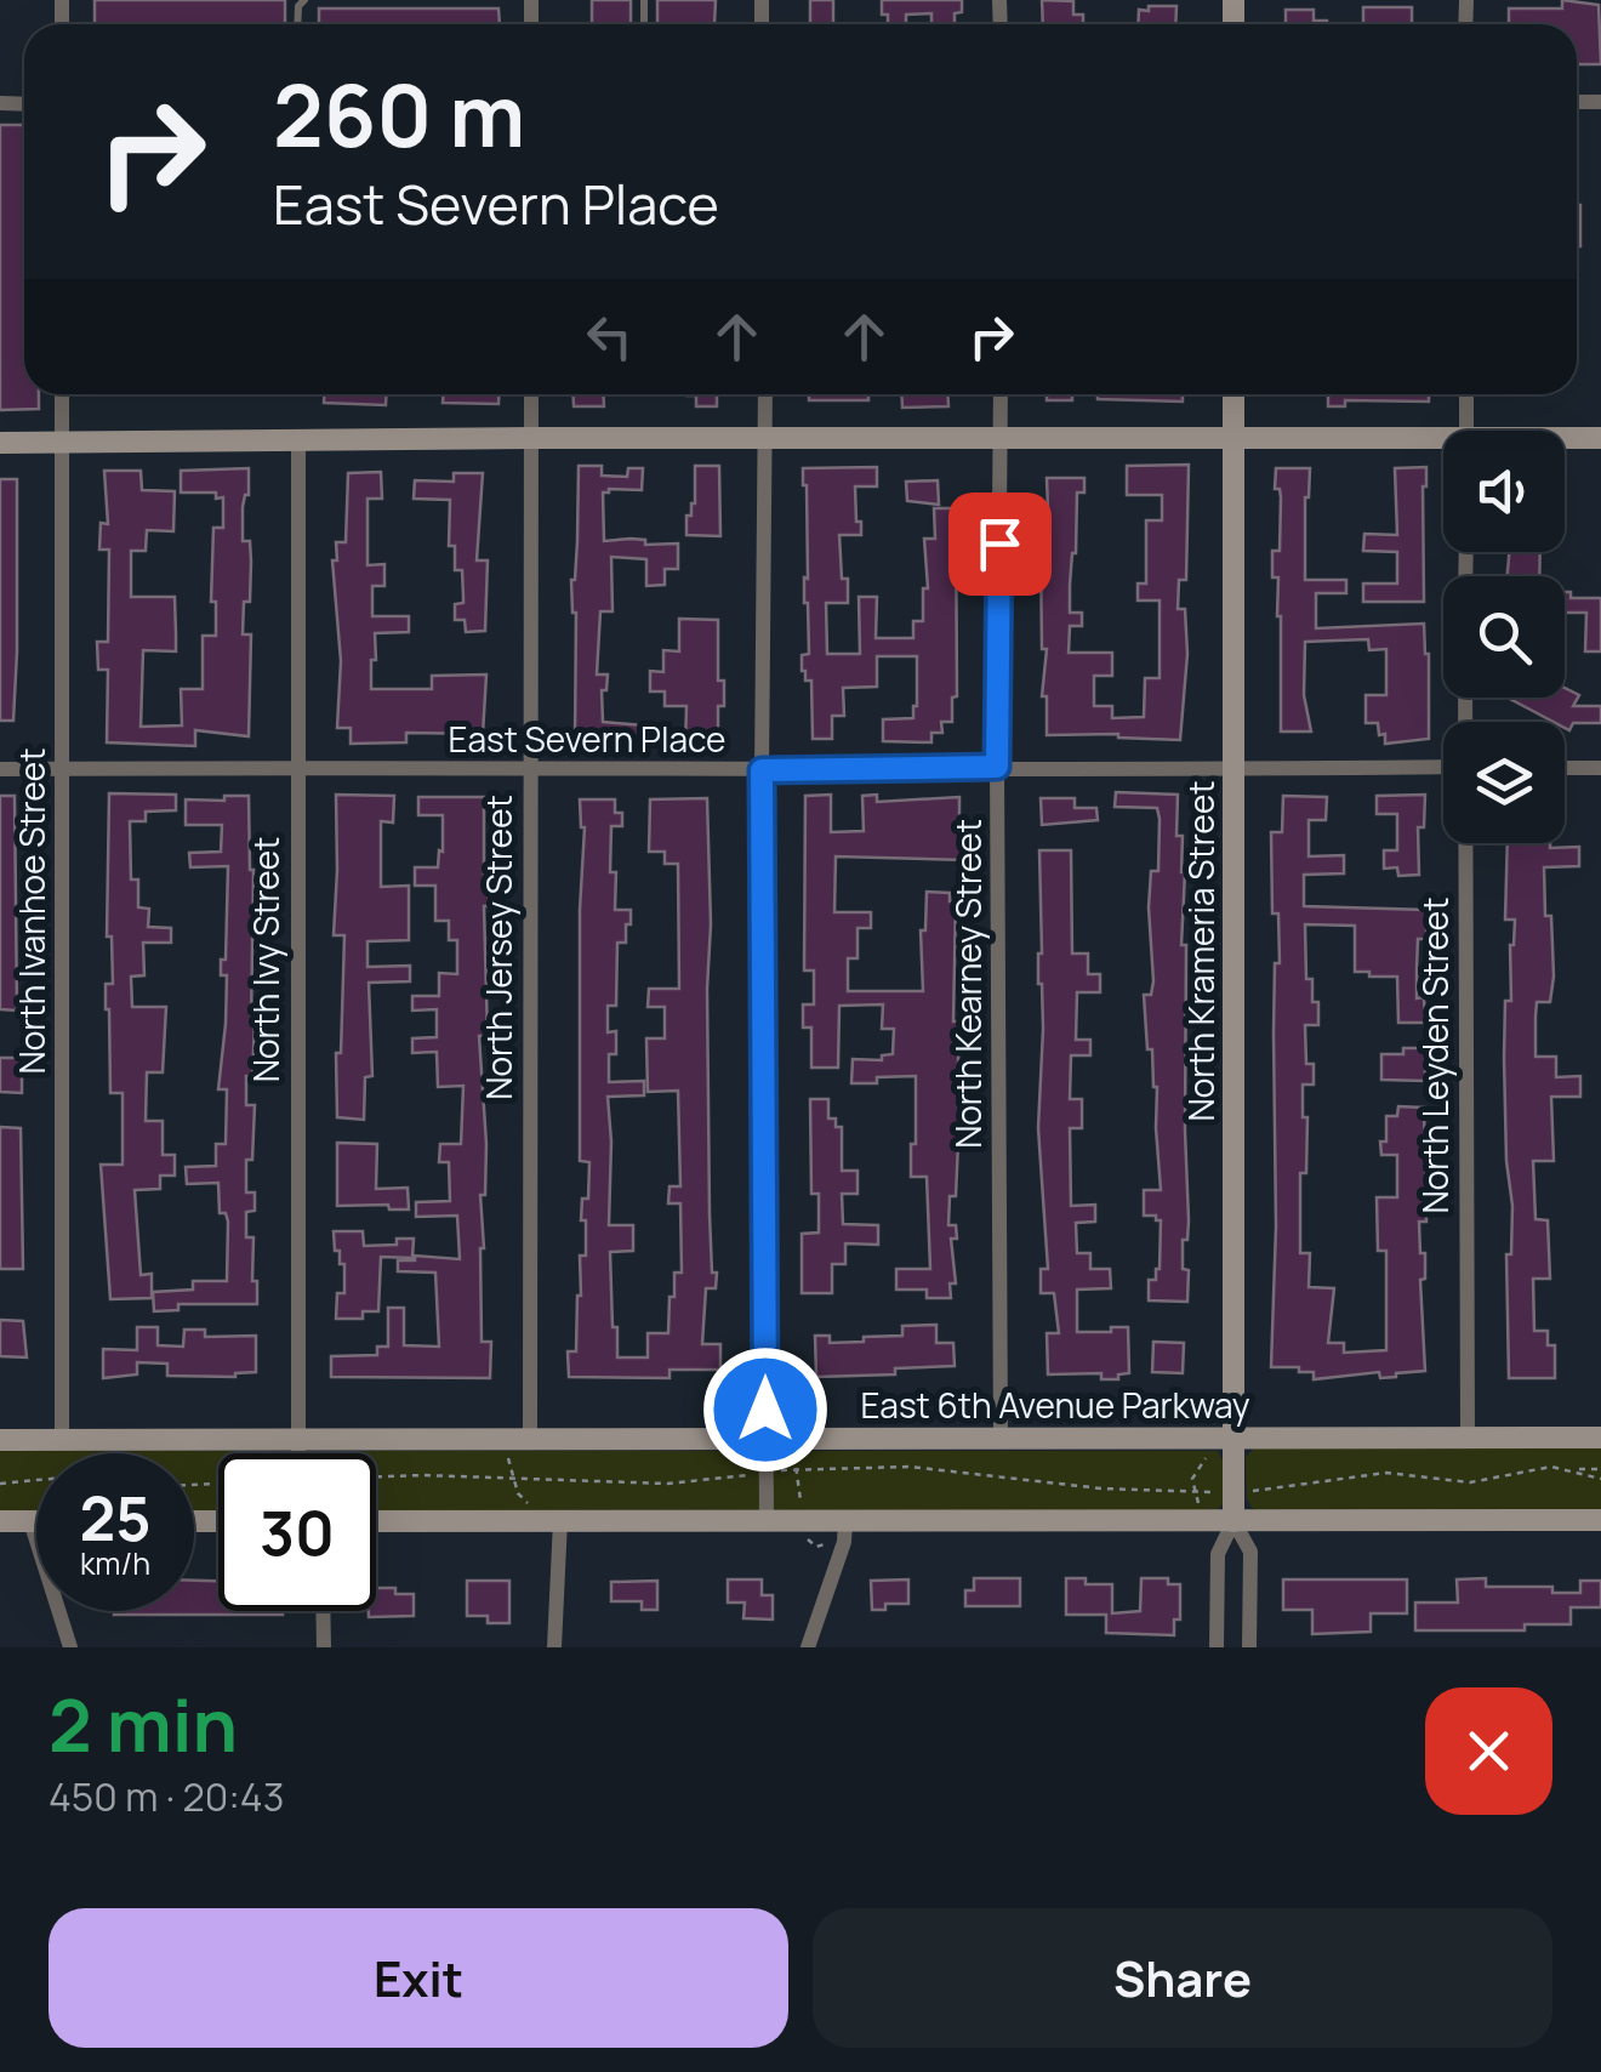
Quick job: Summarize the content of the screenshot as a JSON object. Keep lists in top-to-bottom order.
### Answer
{
  "streets": {
    "main road": ["North Krameria Street", "East 6th Avenue Parkway"],
    "street": [
      "East Severn Place",
      "North Ivanhoe Street",
      "North Jersey Street",
      "North Ivy Street",
      "North Kearney Street",
      "North Leyden Street"
    ]
  },
  "crossings": [
    ["East Severn Place", "North Ivanhoe Street"],
    ["East Severn Place", "North Jersey Street"],
    ["East Severn Place", "North Krameria Street"],
    ["East Severn Place", "North Ivy Street"],
    ["East Severn Place", "North Kearney Street"],
    ["North Ivanhoe Street", "East 6th Avenue Parkway"],
    ["North Jersey Street", "East 6th Avenue Parkway"],
    ["North Krameria Street", "East 6th Avenue Parkway"],
    ["North Ivy Street", "East 6th Avenue Parkway"],
    ["North Kearney Street", "East 6th Avenue Parkway"],
    ["North Leyden Street", "East 6th Avenue Parkway"]
  ],
  "page": {
    "turn": ["260 m", "East Severn Place"],
    "speed": "25 km/h",
    "limit": "30",
    "heading": ["2 min", "450 m · 20:43"],
    "buttons": ["Exit", "Share"]
  }
}
